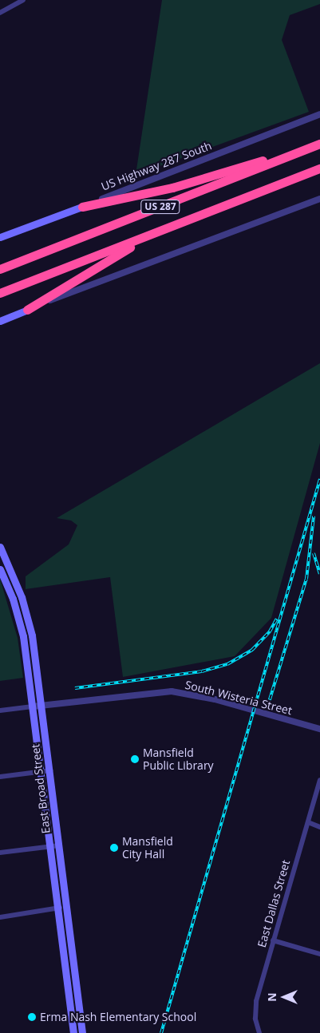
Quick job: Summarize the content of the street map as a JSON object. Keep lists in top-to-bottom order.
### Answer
{
  "streets": {
    "highway": ["US 287"],
    "main road": ["US Highway 287 South", "East Broad Street"],
    "street": ["South Wisteria Street", "East Dallas Street"]
  },
  "crossings": [
    ["South Wisteria Street", "East Broad Street"]
  ],
  "places": ["Mansfield Public Library", "Mansfield City Hall", "Erma Nash Elementary School"],
  "north": "left"
}
